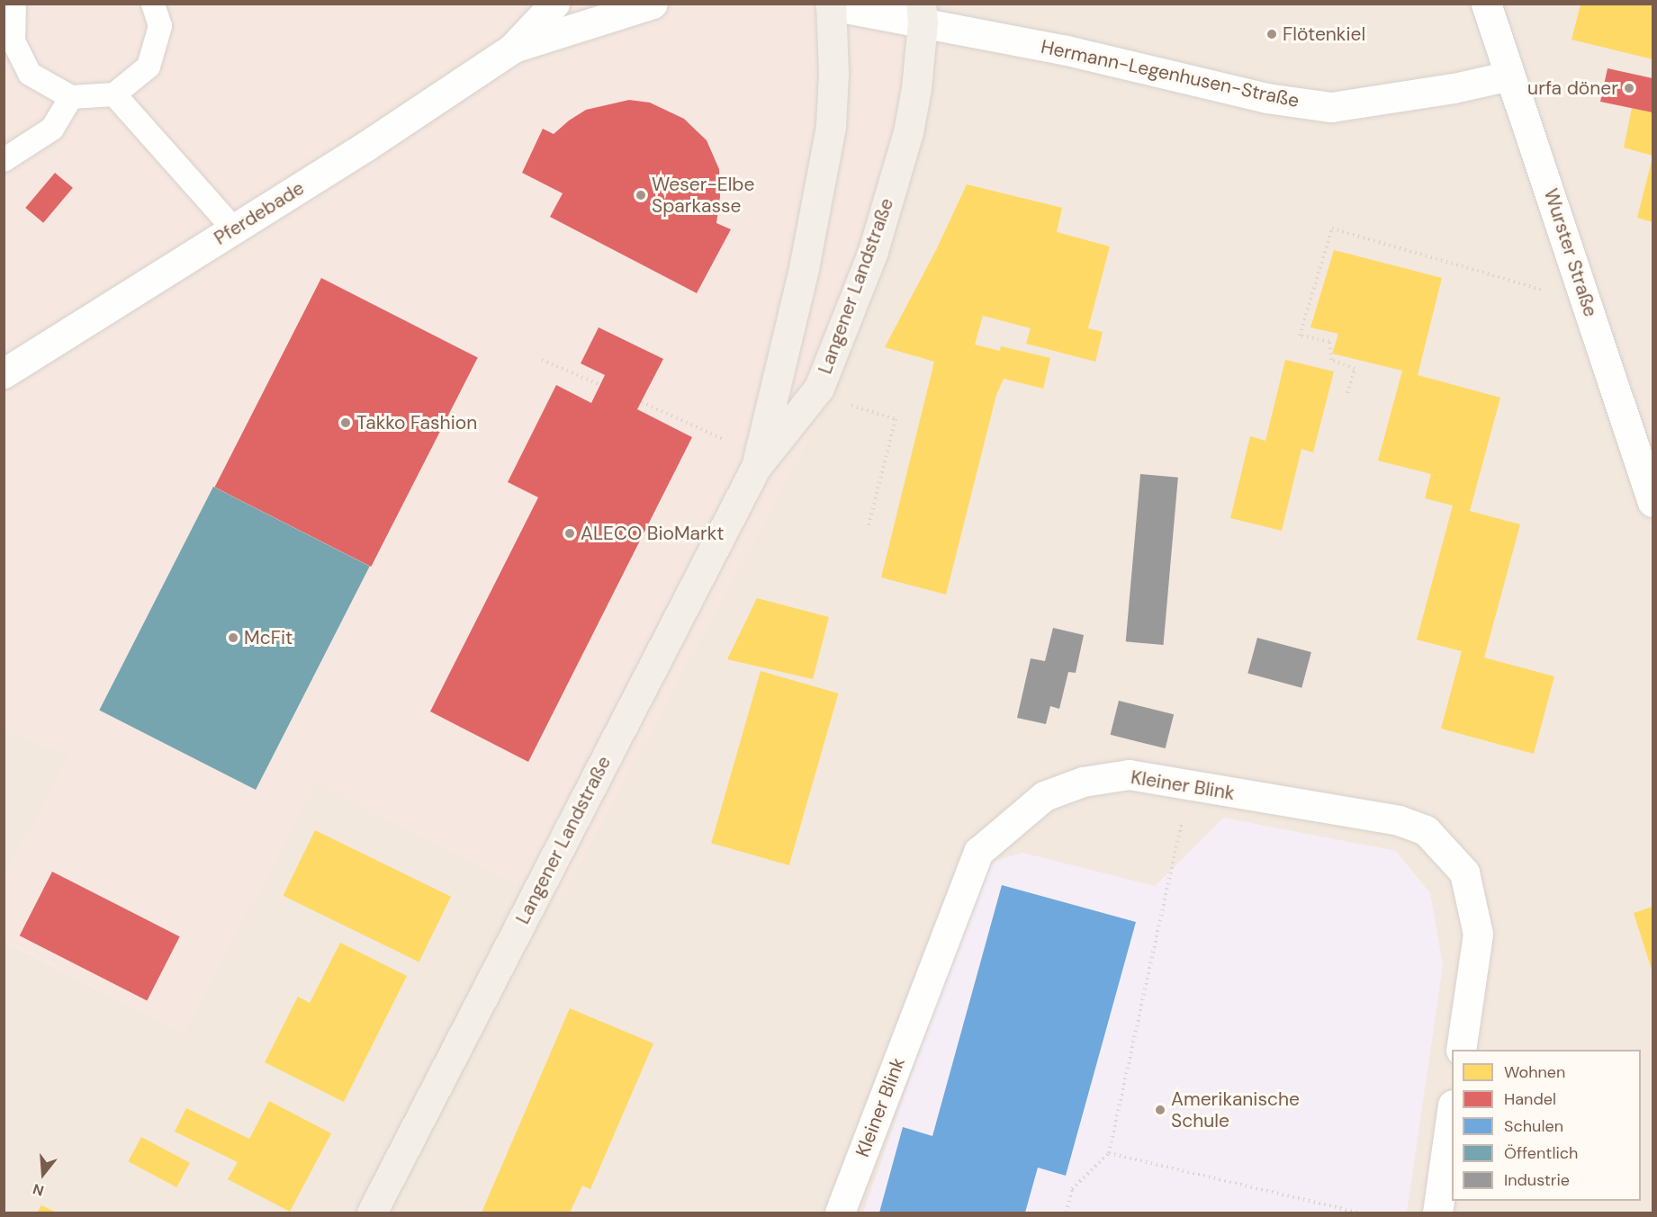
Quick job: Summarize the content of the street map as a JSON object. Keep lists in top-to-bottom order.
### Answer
{
  "streets": {
    "main road": ["Langener Landstraße"],
    "street": [
      "Hermann-Legenhusen-Straße",
      "Pferdebade",
      "Wurster Straße",
      "Kleiner Blink"
    ]
  },
  "crossings": [
    ["Hermann-Legenhusen-Straße", "Wurster Straße"],
    ["Hermann-Legenhusen-Straße", "Langener Landstraße"]
  ],
  "places": [
    "Flötenkiel",
    "urfa döner",
    "Weser-Elbe Sparkasse",
    "Takko Fashion",
    "ALECO BioMarkt",
    "McFit",
    "Amerikanische Schule"
  ],
  "legend": [
    "Wohnen",
    "Handel",
    "Schulen",
    "Öffentlich",
    "Industrie"
  ],
  "north": "bottom"
}
